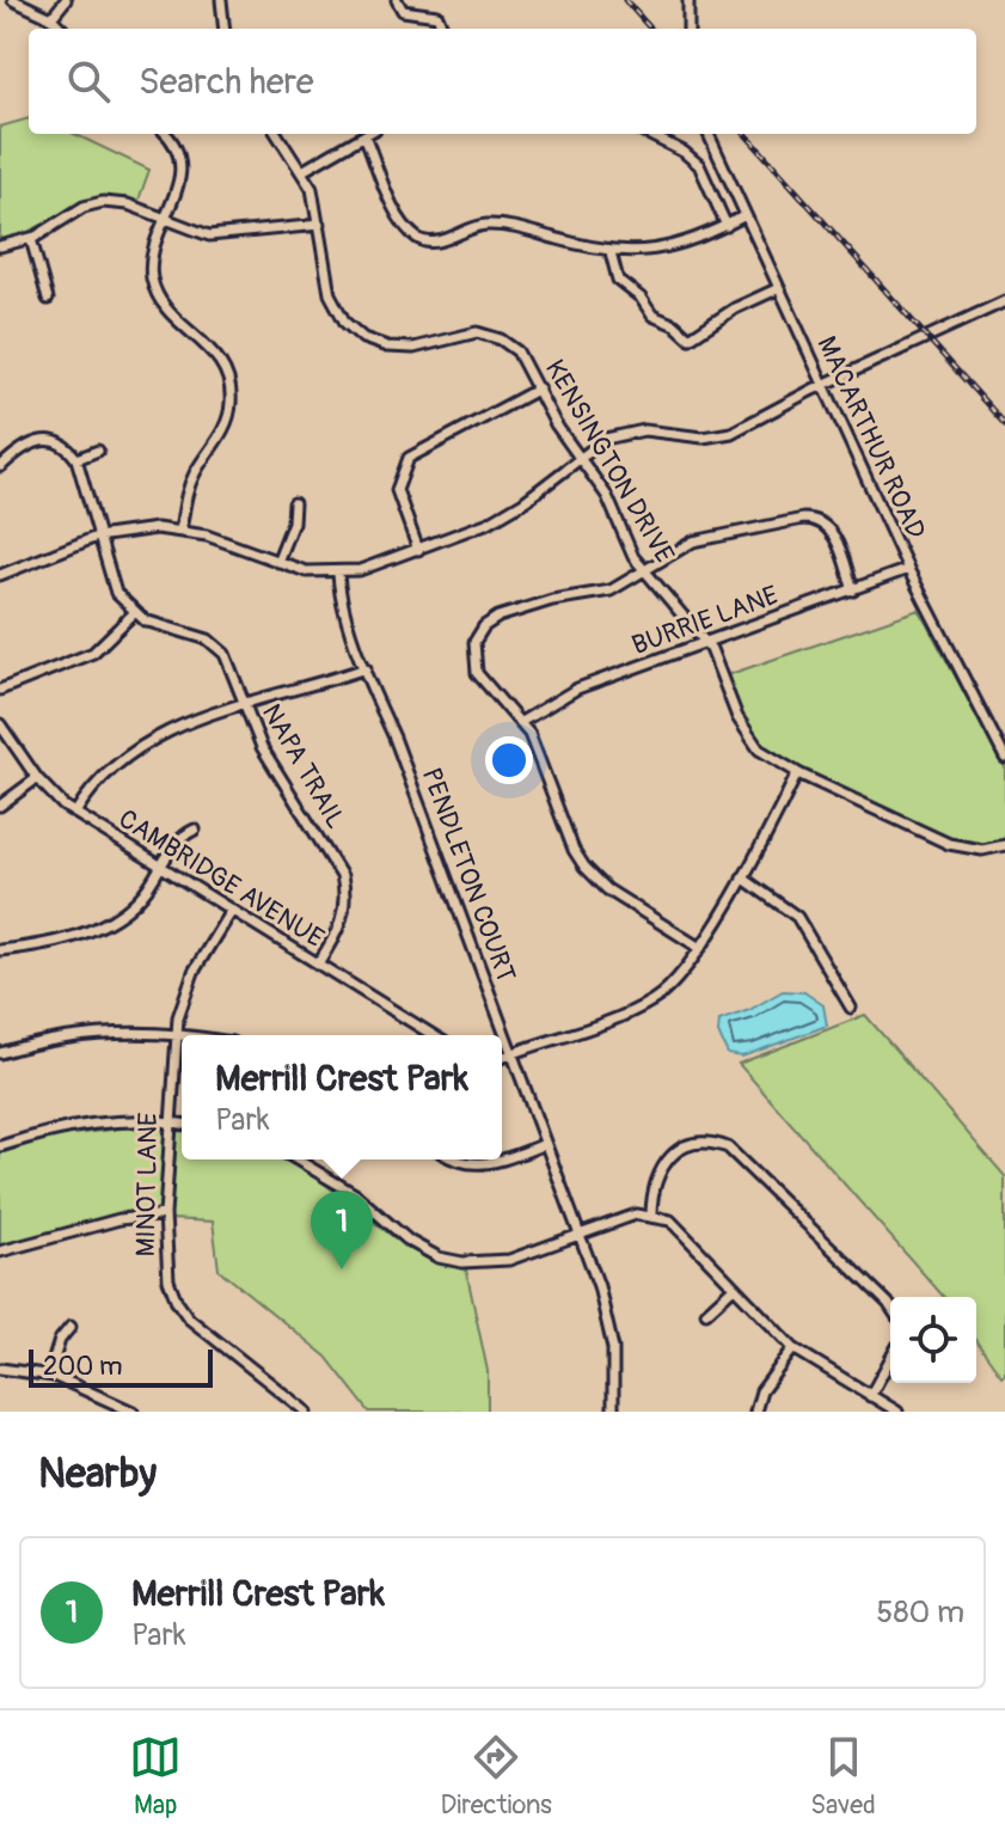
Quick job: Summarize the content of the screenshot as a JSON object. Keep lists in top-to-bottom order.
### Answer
{
  "streets": {
    "street": [
      "MACARTHUR ROAD",
      "KENSINGTON DRIVE",
      "BURRIE LANE",
      "NAPA TRAIL",
      "PENDLETON COURT",
      "CAMBRIDGE AVENUE",
      "MINOT LANE"
    ]
  },
  "crossings": [
    ["MACARTHUR ROAD", "BURRIE LANE"],
    ["KENSINGTON DRIVE", "BURRIE LANE"],
    ["NAPA TRAIL", "CAMBRIDGE AVENUE"],
    ["CAMBRIDGE AVENUE", "MINOT LANE"]
  ],
  "scale_bar": "200 m",
  "page": {
    "search": "Search here",
    "popup": ["Merrill Crest Park", "Park"],
    "pins": "1",
    "scale": "200 m",
    "heading": "Nearby",
    "list": [
      {
        "mark": "1",
        "name": "Merrill Crest Park",
        "note": "Park",
        "value": "580 m"
      }
    ],
    "nav": ["Map", "Directions", "Saved"]
  }
}
